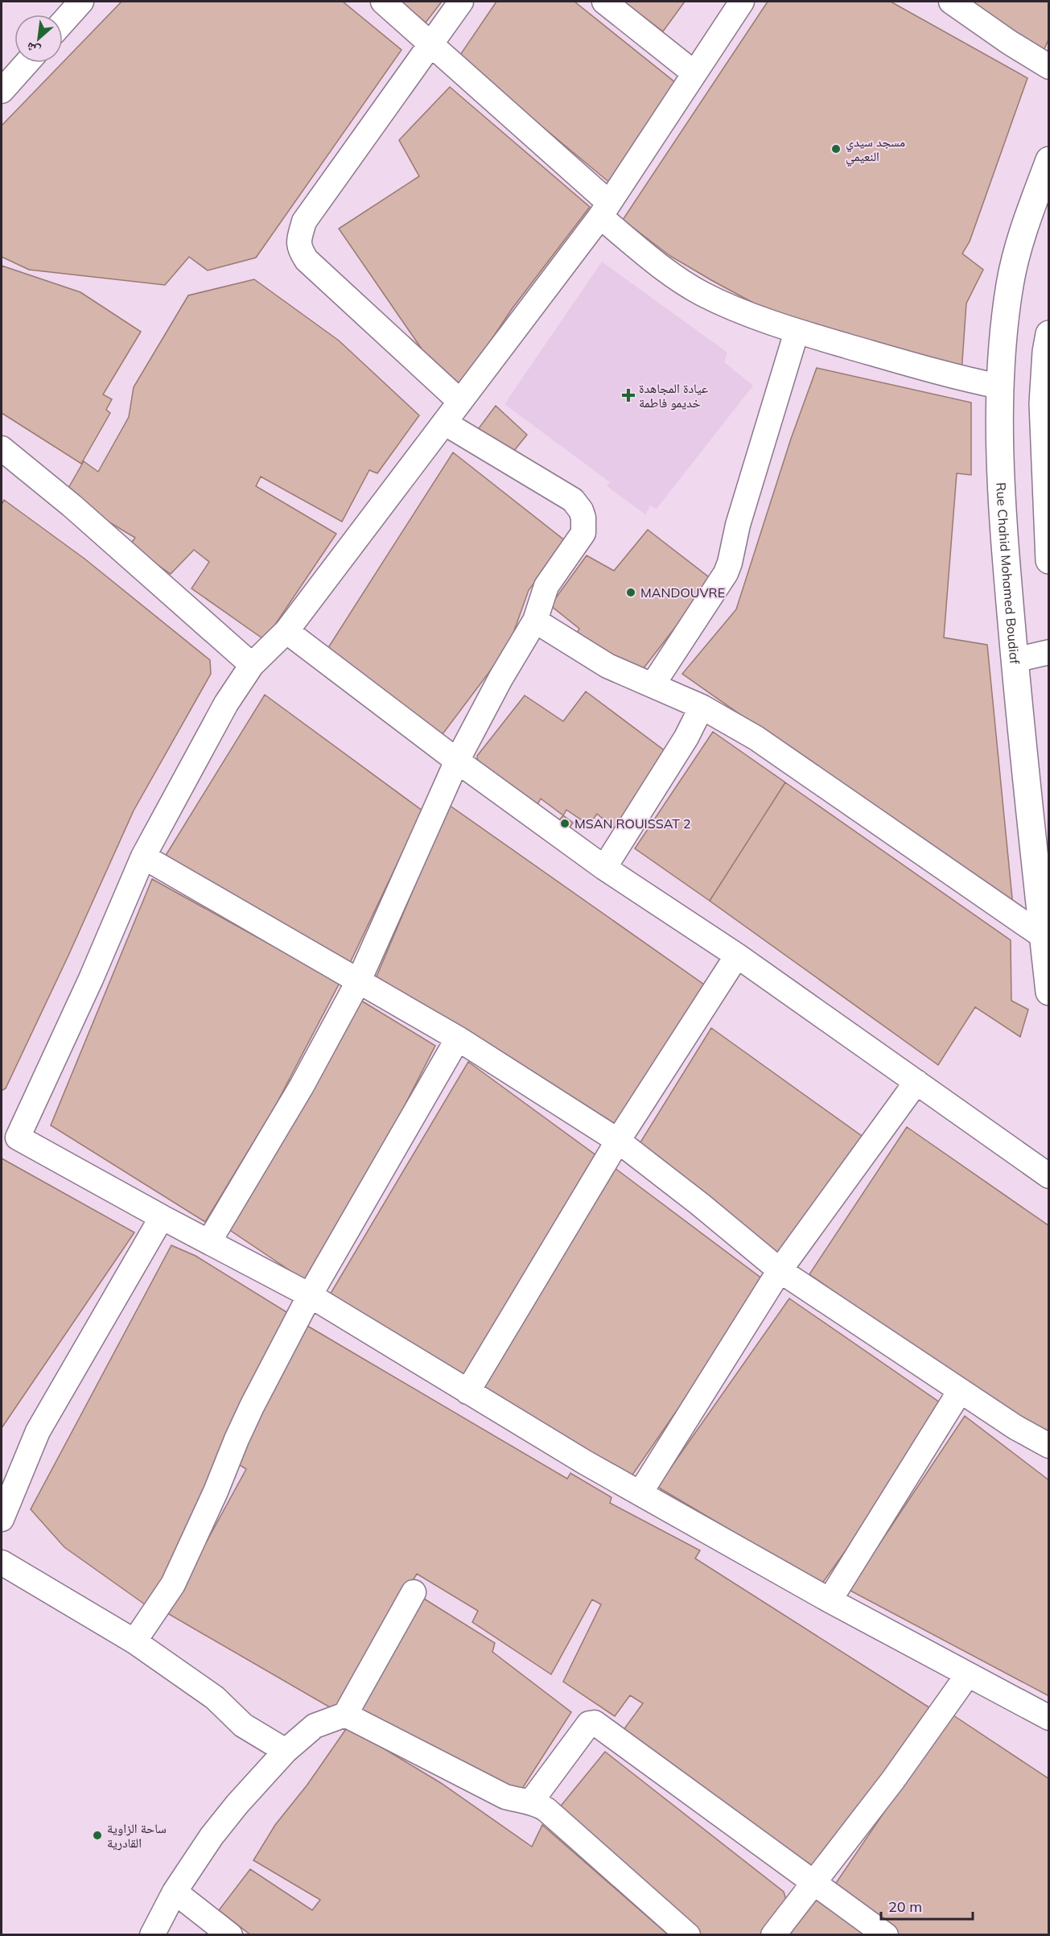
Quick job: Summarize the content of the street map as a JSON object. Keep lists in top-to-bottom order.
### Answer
{
  "streets": {
    "main road": ["Rue Chahid Mohamed Boudiaf"]
  },
  "places": {
    "other": [
      "مسجد سيدي النعيمي",
      "MANDOUVRE",
      "MSAN ROUISSAT 2",
      "ساحة الزاوية القادرية"
    ],
    "health": ["عيادة المجاهدة خديمو فاطمة"]
  },
  "scale_bar": "20 m",
  "north": "bottom left"
}
